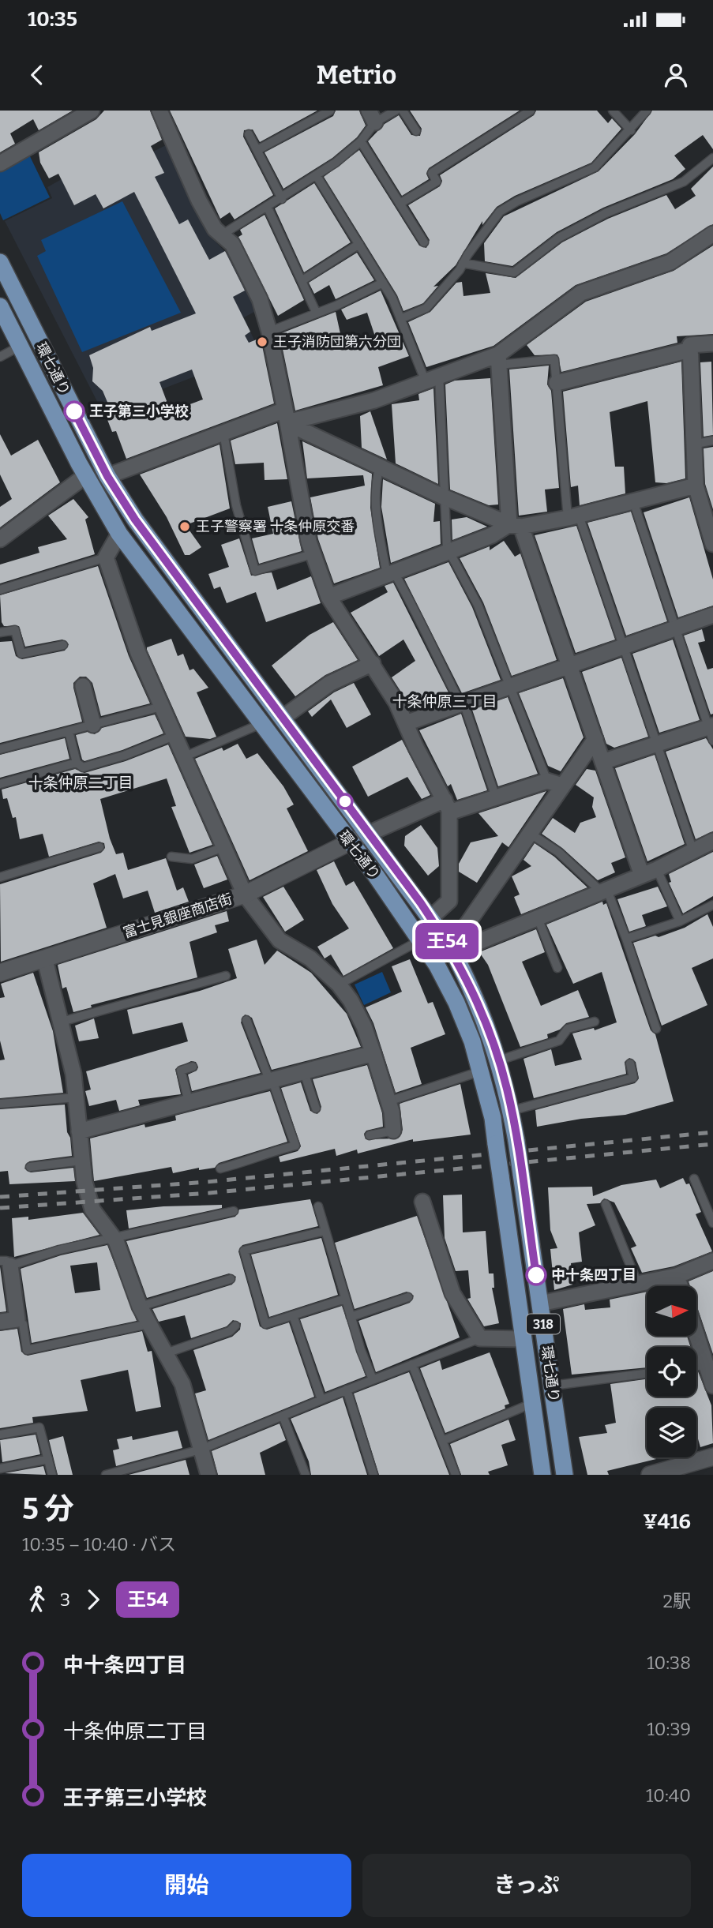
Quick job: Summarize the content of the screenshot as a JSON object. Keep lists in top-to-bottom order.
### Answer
{
  "streets": {
    "main road": ["環七通り", "318"],
    "street": ["富士見銀座商店街"]
  },
  "crossings": [
    ["環七通り", "富士見銀座商店街"]
  ],
  "districts": ["十条仲原三丁目", "十条仲原二丁目"],
  "places": [
    "王子消防団第六分団",
    "王子第三小学校",
    "王子警察署 十条仲原交番",
    "中十条四丁目"
  ],
  "lines": ["bus line 王54"],
  "north": "right",
  "page": {
    "status": "10:35",
    "header": "Metrio",
    "on_map": "王54",
    "heading": ["5 分", "10:35 – 10:40 · バス", "¥416"],
    "legs": ["3", "王54", "2駅"],
    "list": [
      {
        "name": "中十条四丁目",
        "value": "10:38"
      },
      {
        "name": "十条仲原二丁目",
        "value": "10:39"
      },
      {
        "name": "王子第三小学校",
        "value": "10:40"
      }
    ],
    "buttons": ["開始", "きっぷ"]
  }
}
